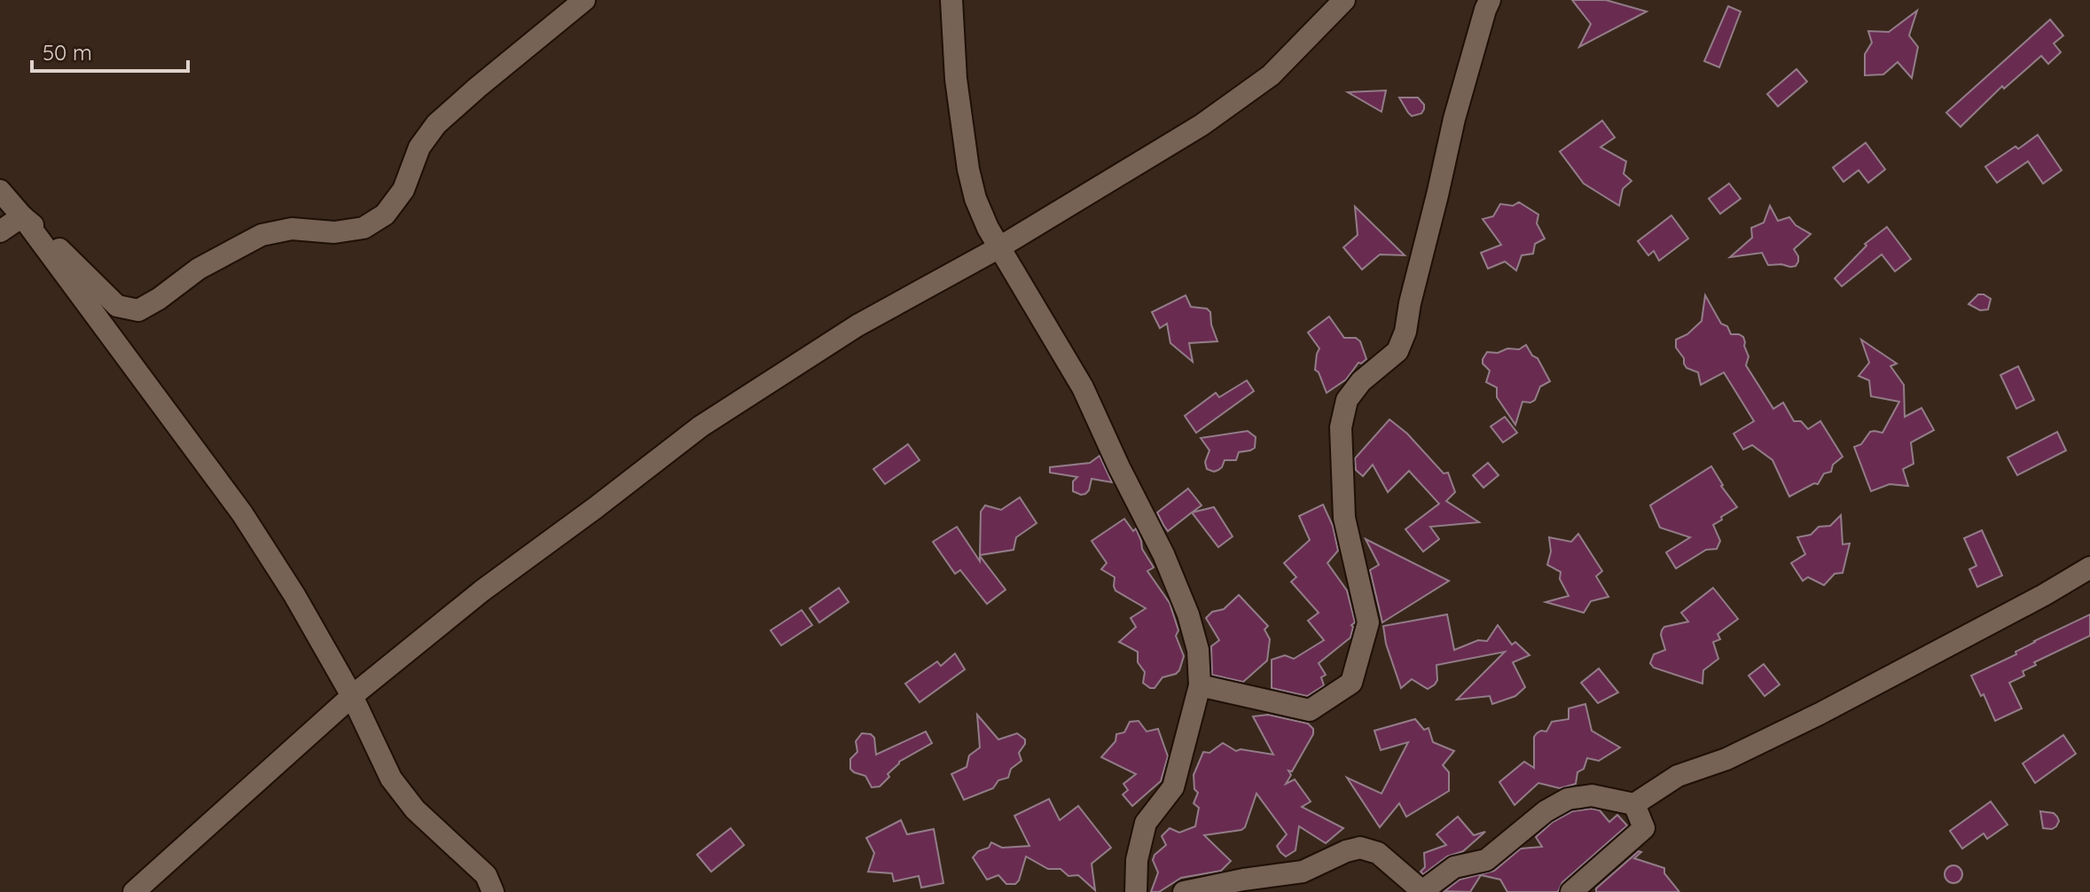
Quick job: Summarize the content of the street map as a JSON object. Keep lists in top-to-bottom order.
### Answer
{
  "scale_bar": "50 m"
}
